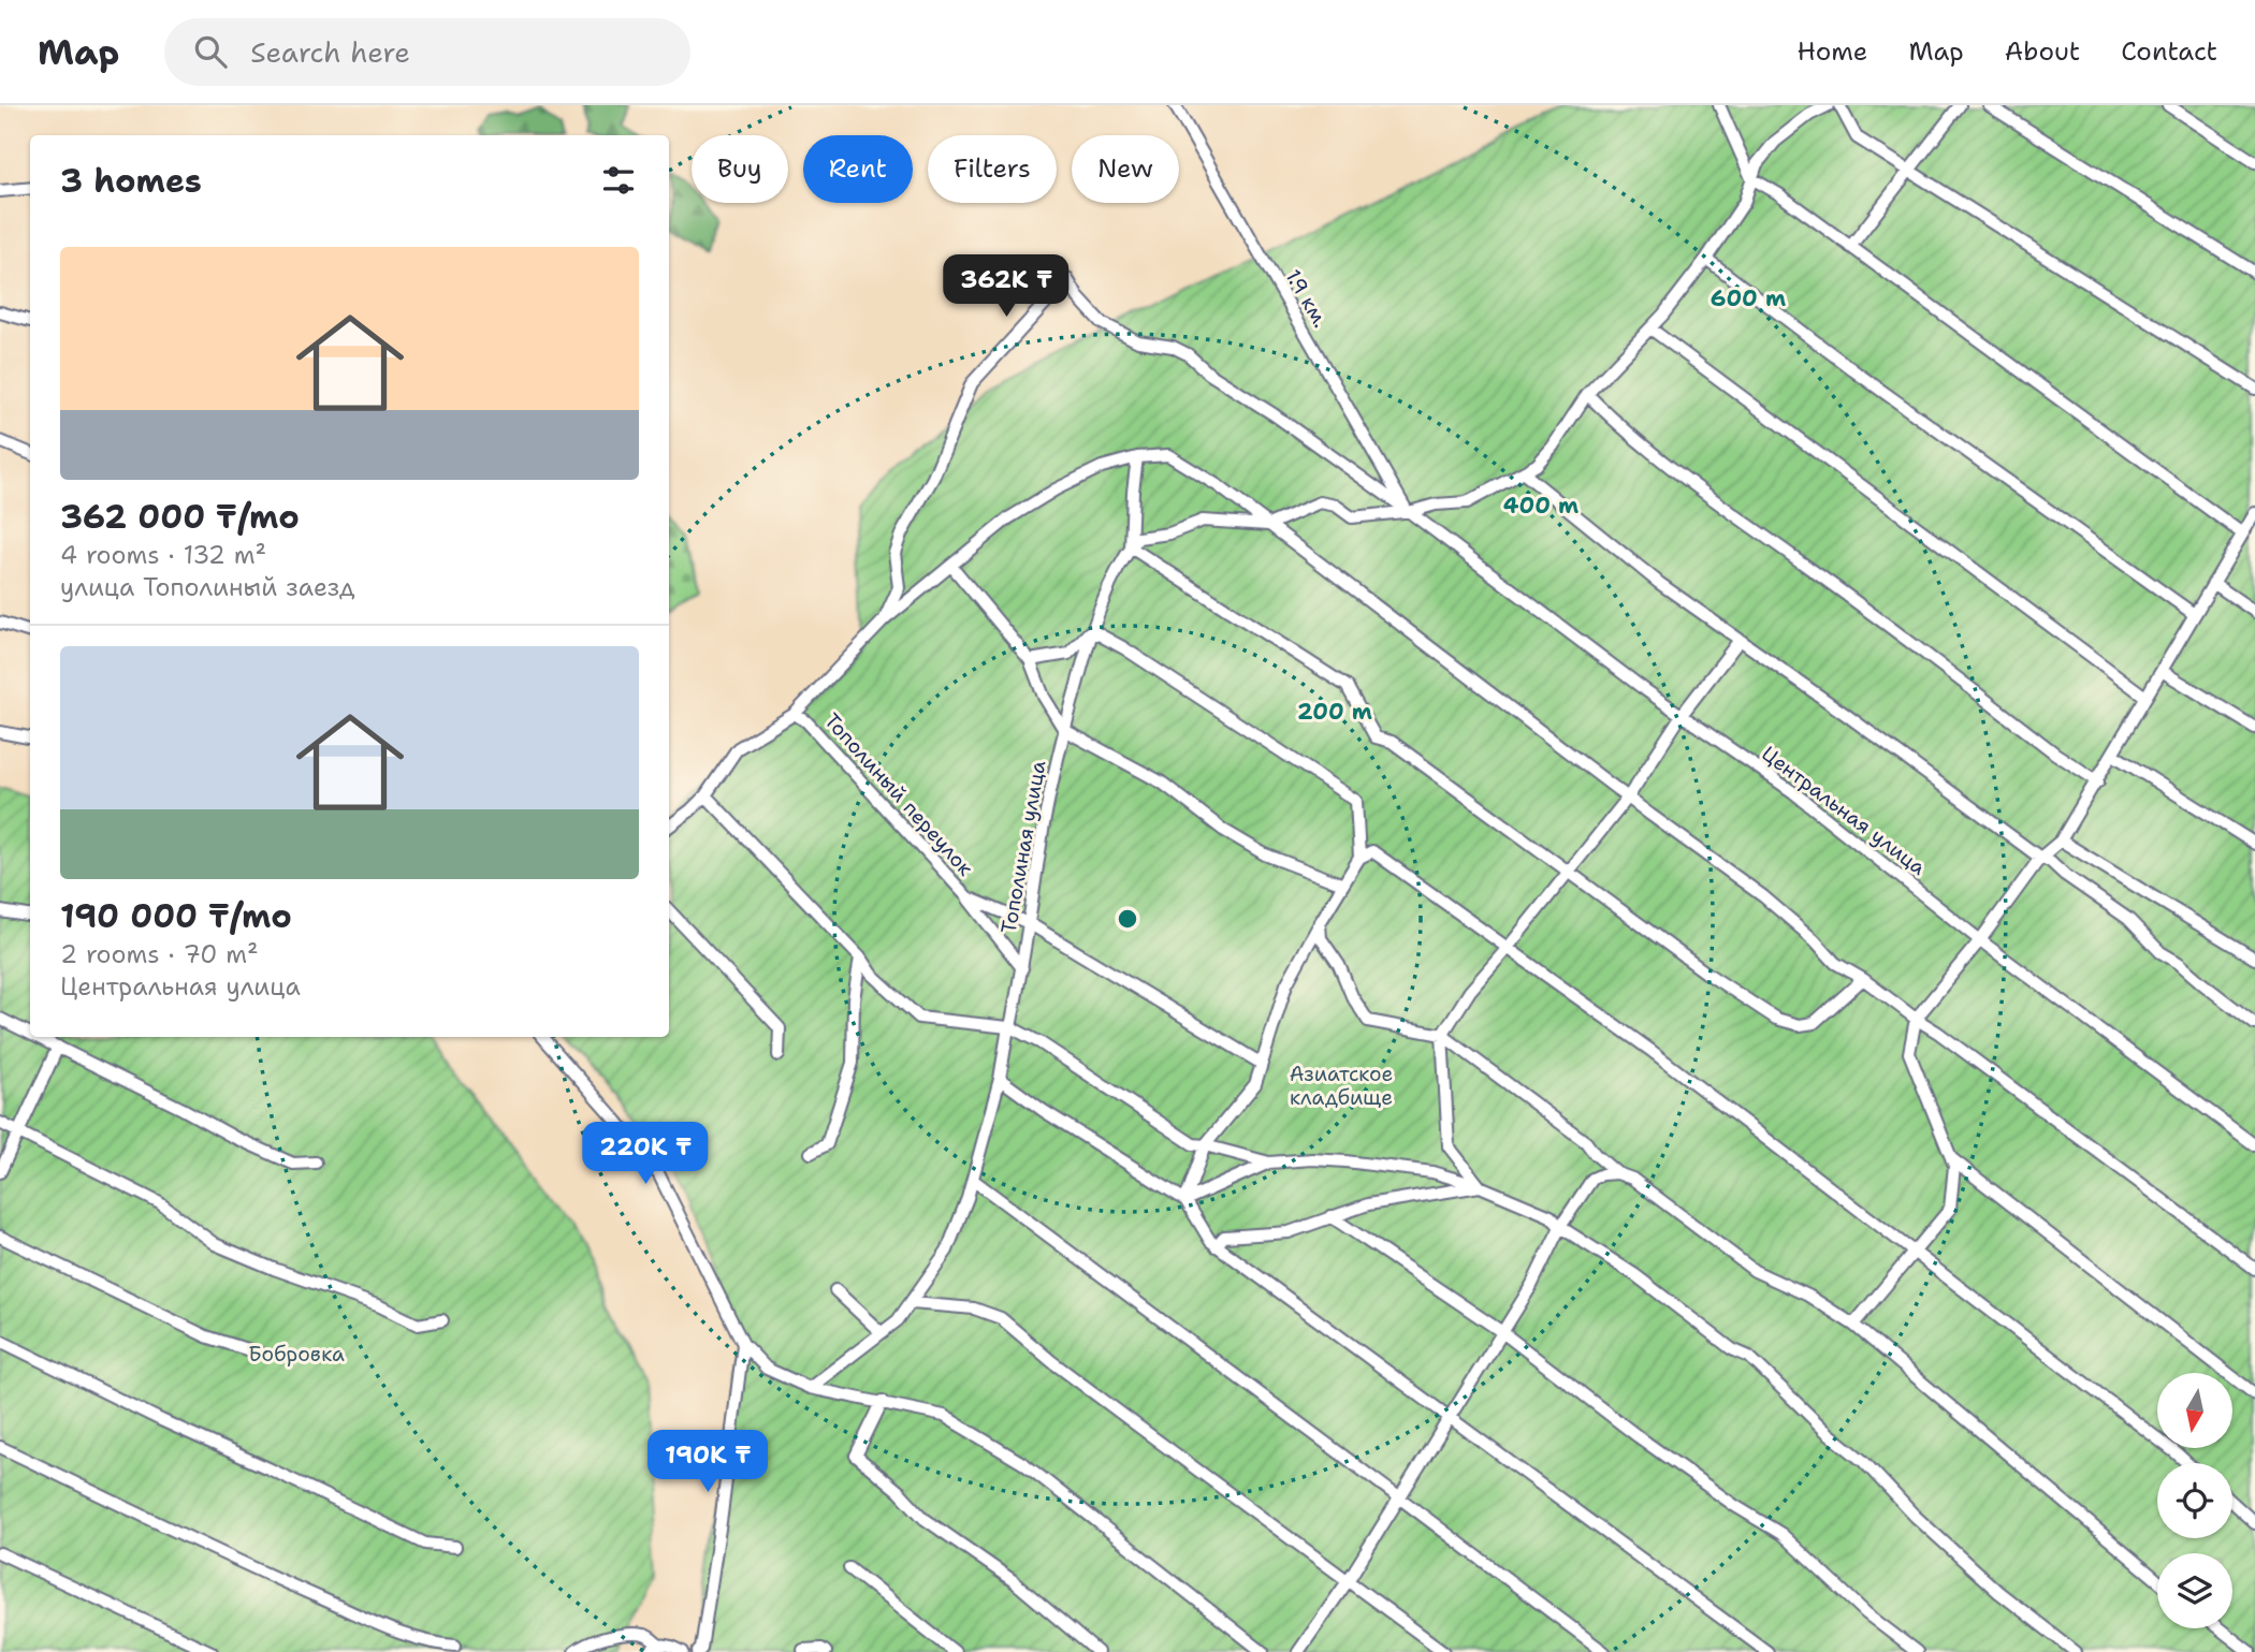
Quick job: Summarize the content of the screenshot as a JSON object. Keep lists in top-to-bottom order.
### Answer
{
  "streets": {
    "street": [
      "1.9 км.",
      "Тополиный переулок",
      "Центральная улица",
      "Тополиная улица"
    ]
  },
  "crossings": [
    ["1.9 км.", "Центральная улица"],
    ["Тополиный переулок", "Центральная улица"],
    ["Тополиный переулок", "Тополиная улица"]
  ],
  "parks": ["Азиатское кладбище", "Бобровка"],
  "north": "bottom",
  "page": {
    "header": "Map",
    "search": "Search here",
    "nav": [
      "Home",
      "Map",
      "About",
      "Contact"
    ],
    "chip": [
      "Buy",
      "Rent",
      "Filters",
      "New"
    ],
    "heading": "3 homes",
    "list": [
      {
        "name": "362 000 ₸/mo",
        "note": "4 rooms · 132 m² · улица Тополиный заезд"
      },
      {
        "name": "190 000 ₸/mo",
        "note": "2 rooms · 70 m² · Центральная улица"
      }
    ],
    "price": ["362K ₸", "220K ₸", "190K ₸"]
  },
  "rings": ["600 m", "400 m", "200 m"]
}
